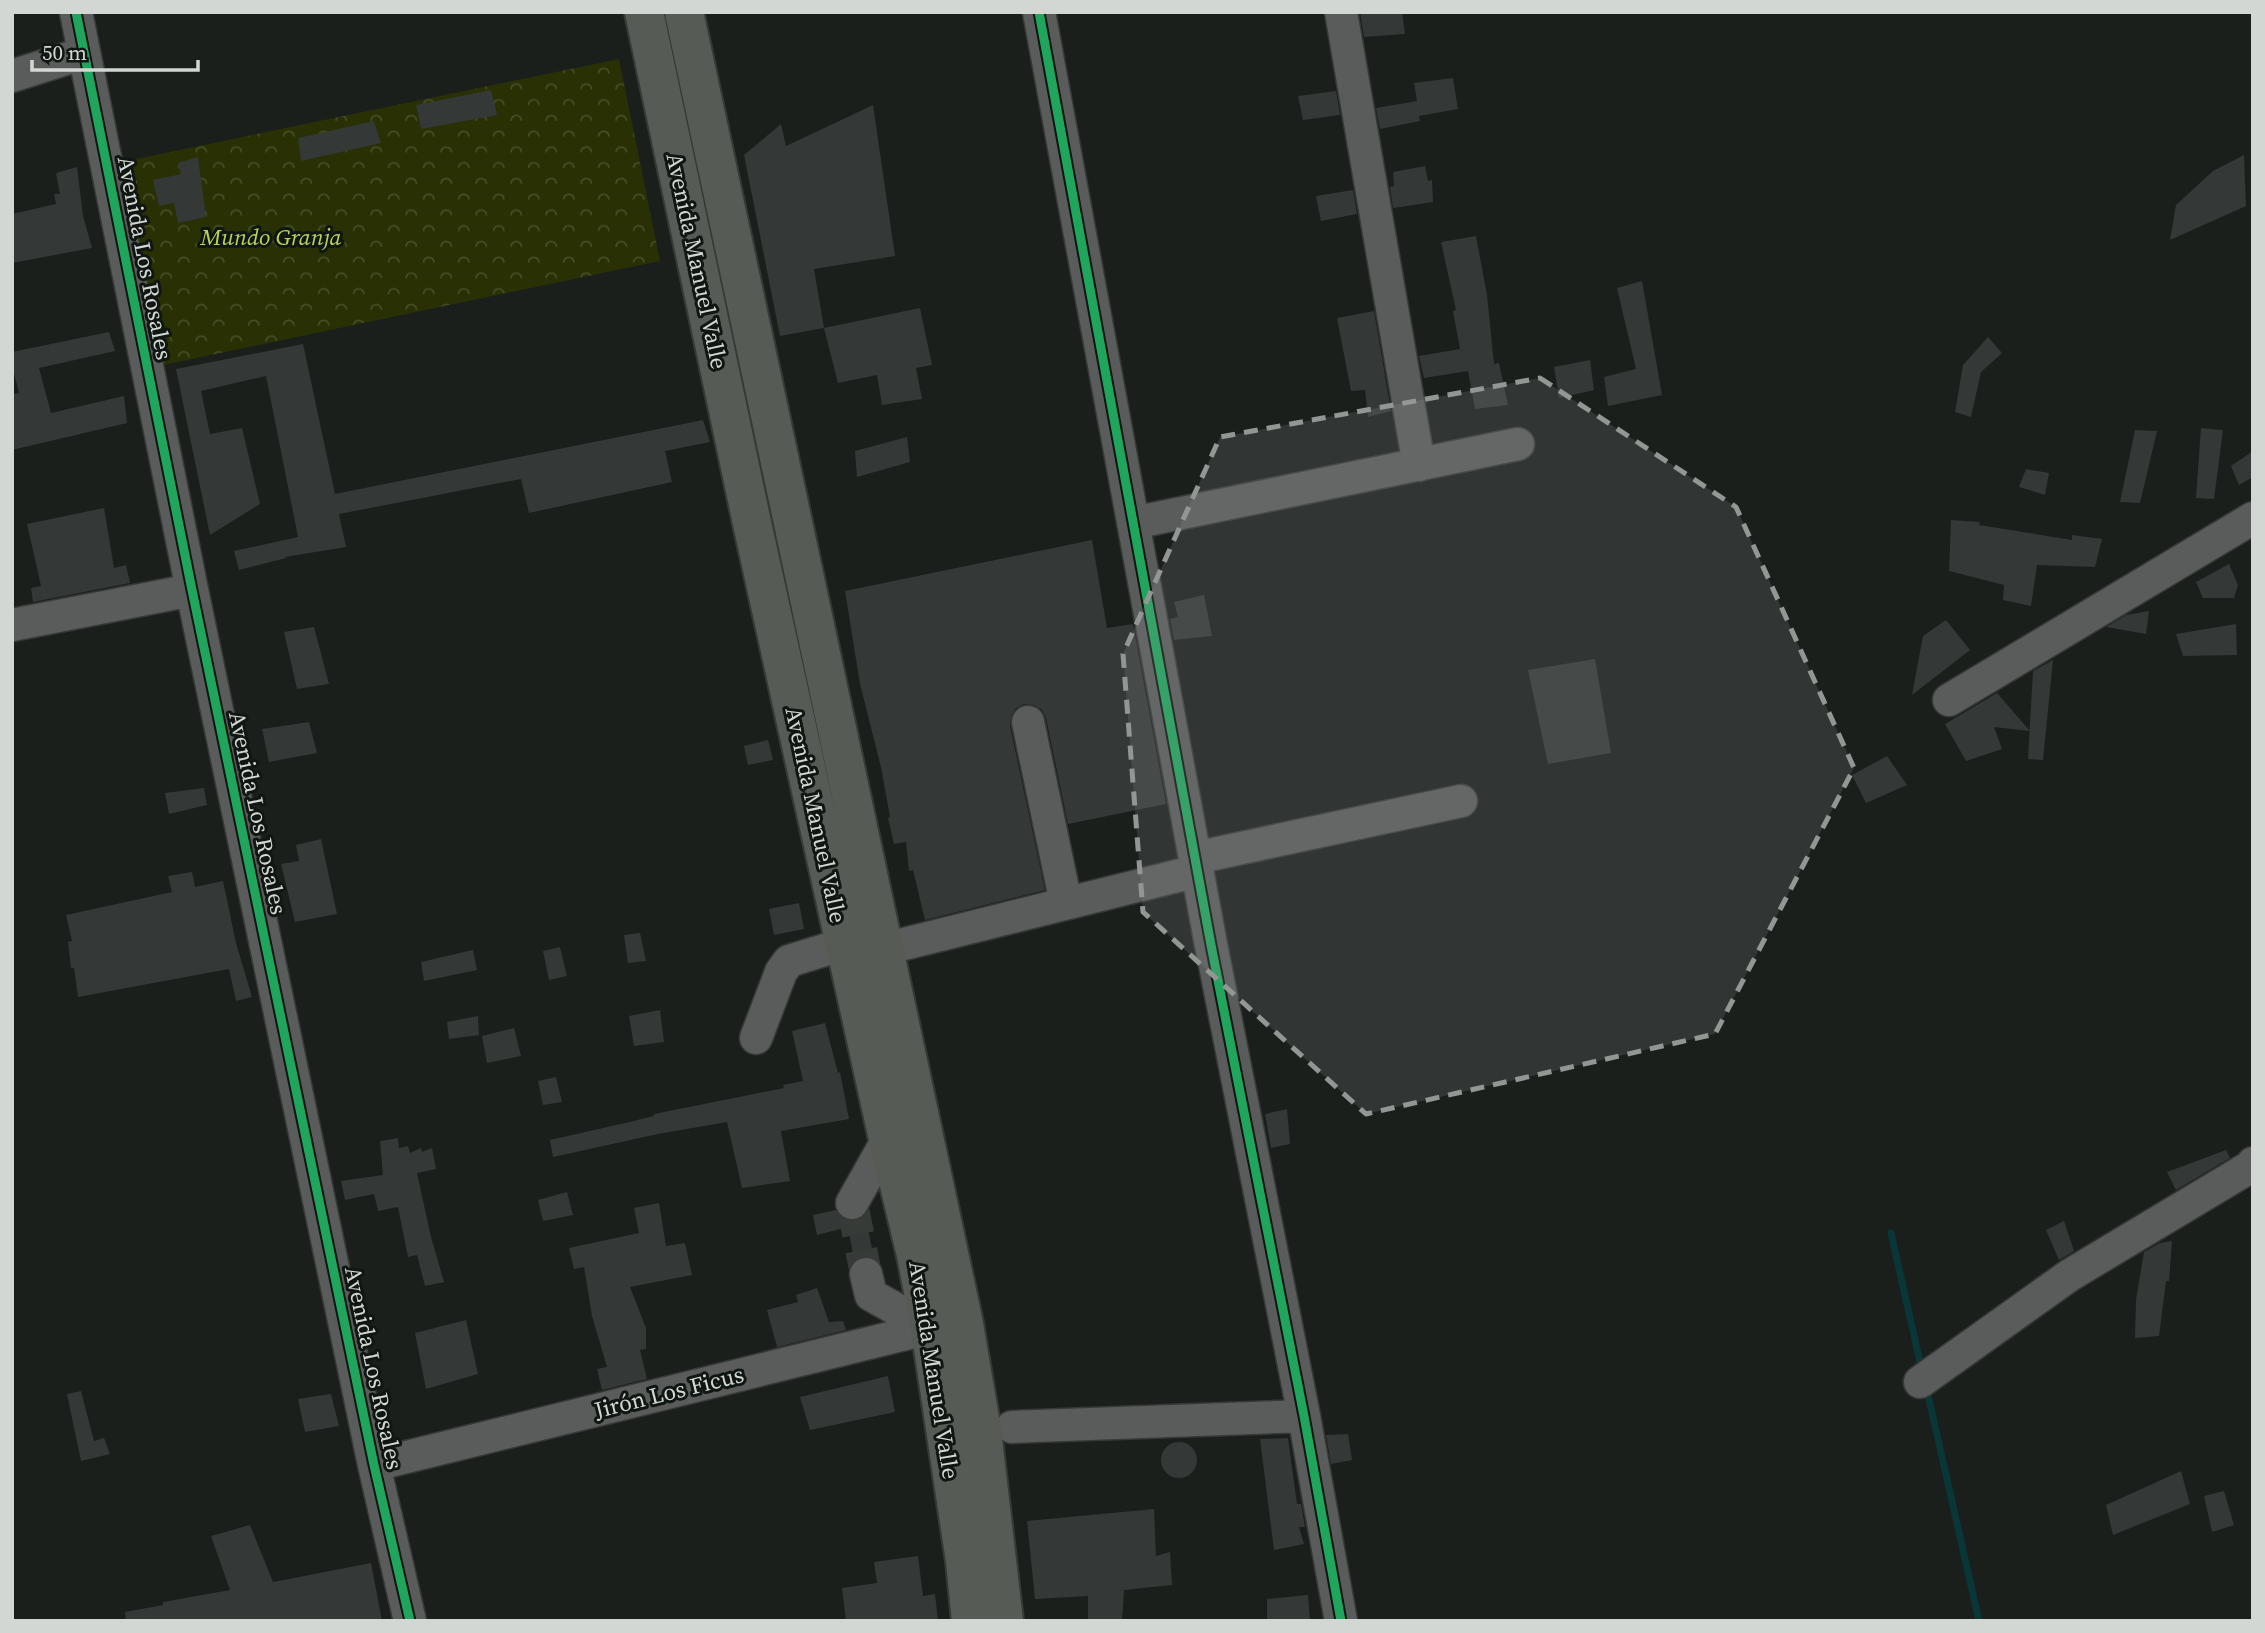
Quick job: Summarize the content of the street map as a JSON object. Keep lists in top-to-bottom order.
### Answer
{
  "streets": {
    "main road": ["Avenida Manuel Valle"],
    "street": ["Avenida Los Rosales", "Jirón Los Ficus"]
  },
  "crossings": [
    ["Avenida Los Rosales", "Jirón Los Ficus"],
    ["Avenida Manuel Valle", "Jirón Los Ficus"]
  ],
  "parks": ["Mundo Granja"],
  "scale_bar": "50 m"
}
